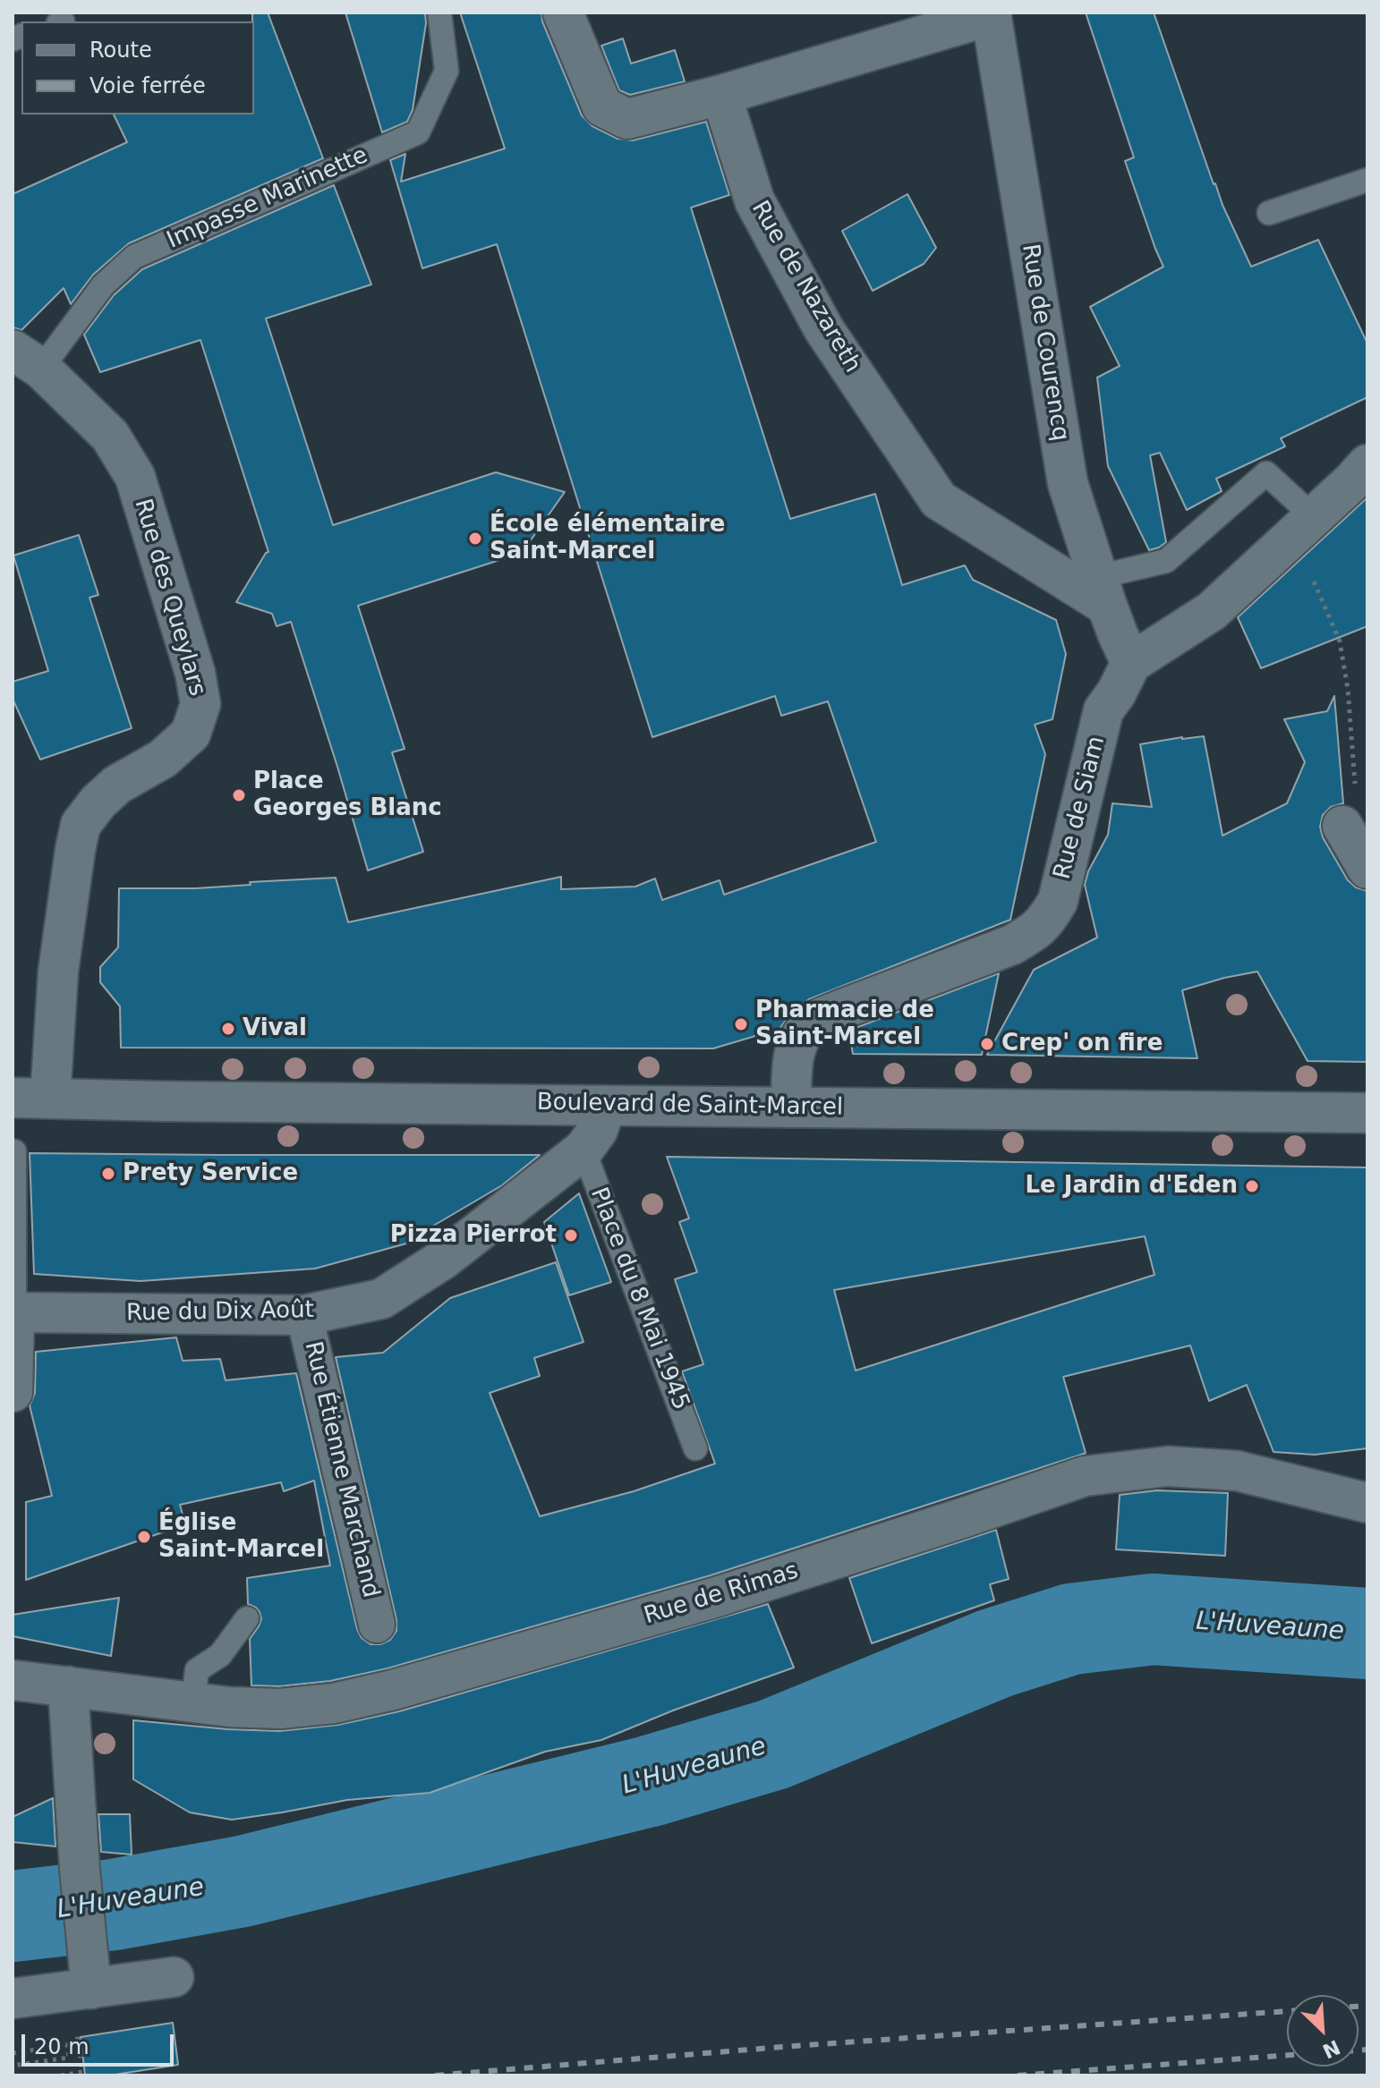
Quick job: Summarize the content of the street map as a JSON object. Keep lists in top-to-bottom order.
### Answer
{
  "streets": {
    "street": [
      "Rue de Nazareth",
      "Rue de Courencq",
      "Rue des Queylars",
      "Rue de Siam",
      "Boulevard de Saint-Marcel",
      "Rue du Dix Août",
      "Rue Étienne Marchand",
      "Rue de Rimas"
    ],
    "lane": ["Impasse Marinette", "Place du 8 Mai 1945"]
  },
  "crossings": [
    ["Impasse Marinette", "Rue des Queylars"],
    ["Rue de Nazareth", "Rue de Courencq"],
    ["Rue de Courencq", "Rue de Siam"],
    ["Rue des Queylars", "Boulevard de Saint-Marcel"],
    ["Rue de Siam", "Boulevard de Saint-Marcel"],
    ["Boulevard de Saint-Marcel", "Rue du Dix Août"],
    ["Place du 8 Mai 1945", "Rue du Dix Août"],
    ["Rue du Dix Août", "Rue Étienne Marchand"]
  ],
  "water": ["L'Huveaune"],
  "places": [
    "École élémentaire Saint-Marcel",
    "Place Georges Blanc",
    "Pharmacie de Saint-Marcel",
    "Vival",
    "Crep' on fire",
    "Prety Service",
    "Le Jardin d'Eden",
    "Pizza Pierrot",
    "Église Saint-Marcel"
  ],
  "legend": ["Route", "Voie ferrée"],
  "scale_bar": "20 m",
  "north": "bottom right"
}
